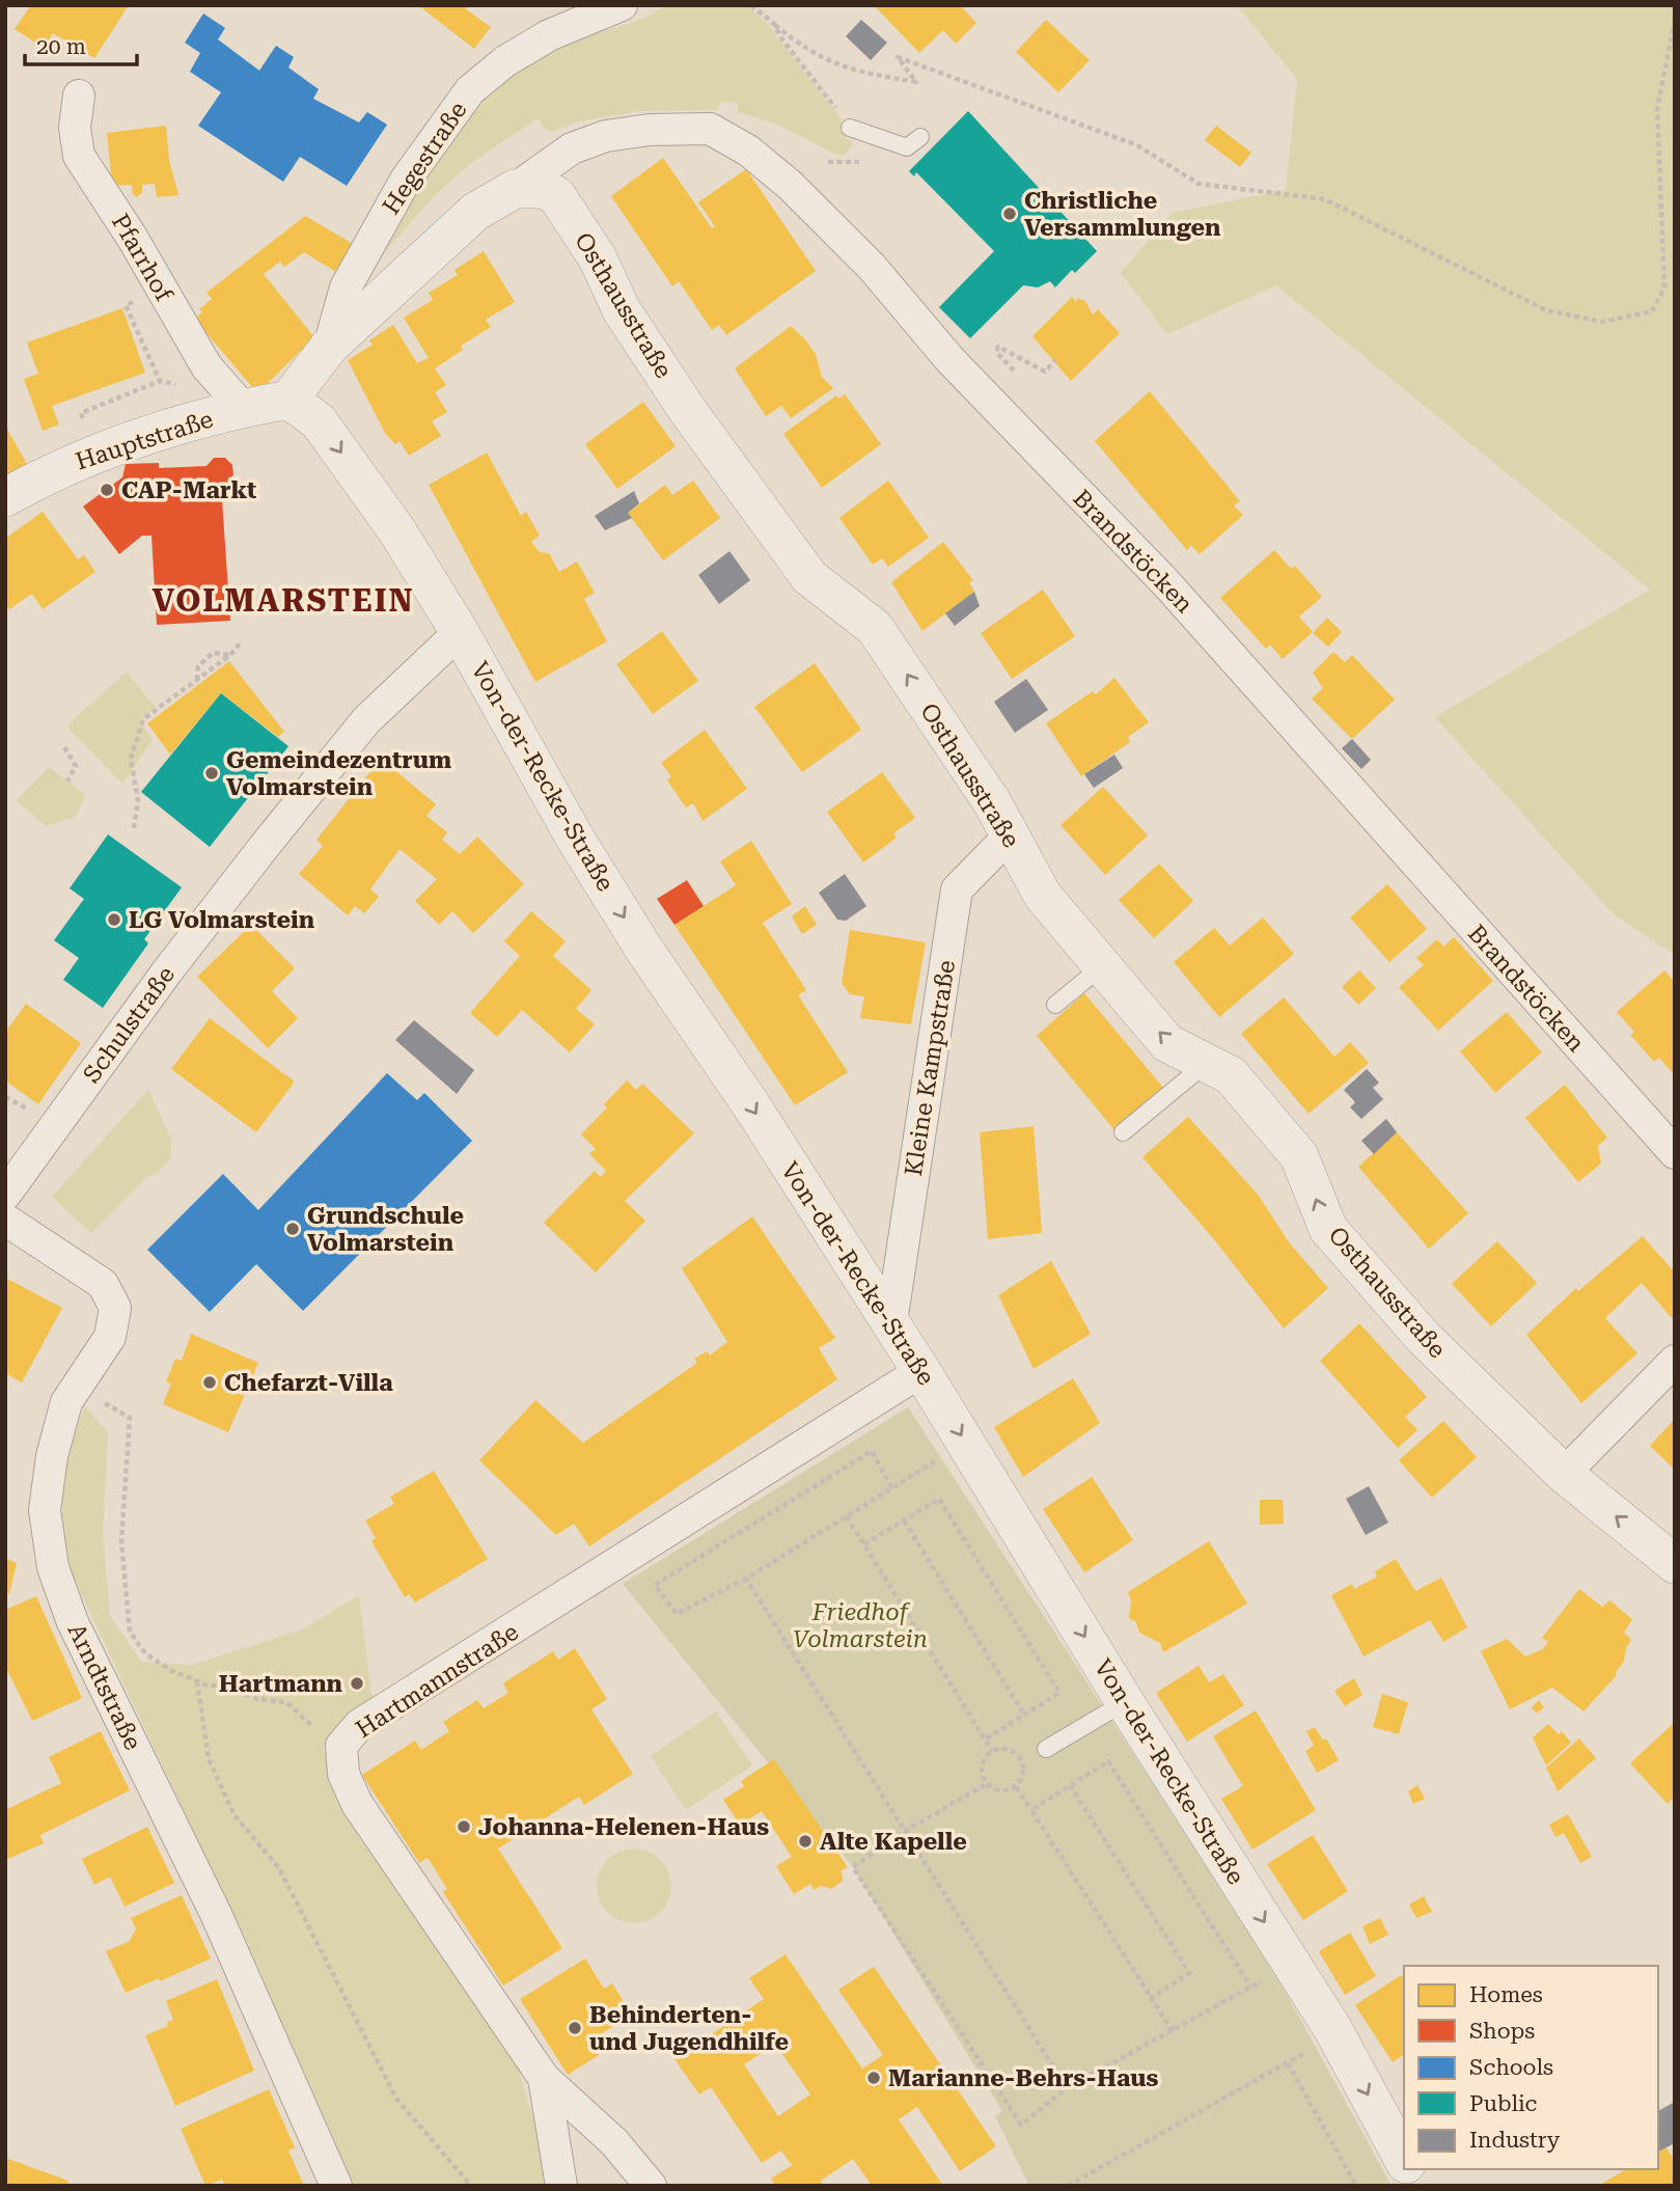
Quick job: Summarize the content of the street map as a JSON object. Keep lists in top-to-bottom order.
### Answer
{
  "streets": {
    "street": [
      "Hegestraße",
      "Pfarrhof",
      "Osthausstraße",
      "Hauptstraße",
      "Brandstöcken",
      "Von-der-Recke-Straße",
      "Schulstraße",
      "Kleine Kampstraße",
      "Hartmannstraße",
      "Arndtstraße"
    ]
  },
  "crossings": [
    ["Pfarrhof", "Hauptstraße"],
    ["Osthausstraße", "Brandstöcken"],
    ["Osthausstraße", "Kleine Kampstraße"],
    ["Hauptstraße", "Von-der-Recke-Straße"],
    ["Von-der-Recke-Straße", "Schulstraße"],
    ["Von-der-Recke-Straße", "Kleine Kampstraße"],
    ["Von-der-Recke-Straße", "Hartmannstraße"]
  ],
  "one_way": ["Osthausstraße", "Von-der-Recke-Straße"],
  "districts": ["VOLMARSTEIN"],
  "parks": ["Friedhof Volmarstein"],
  "places": [
    "Christliche Versammlungen",
    "CAP-Markt",
    "Gemeindezentrum Volmarstein",
    "LG Volmarstein",
    "Grundschule Volmarstein",
    "Chefarzt-Villa",
    "Hartmann",
    "Johanna-Helenen-Haus",
    "Alte Kapelle",
    "Behinderten- und Jugendhilfe",
    "Marianne-Behrs-Haus"
  ],
  "legend": [
    "Homes",
    "Shops",
    "Schools",
    "Public",
    "Industry"
  ],
  "scale_bar": "20 m"
}
